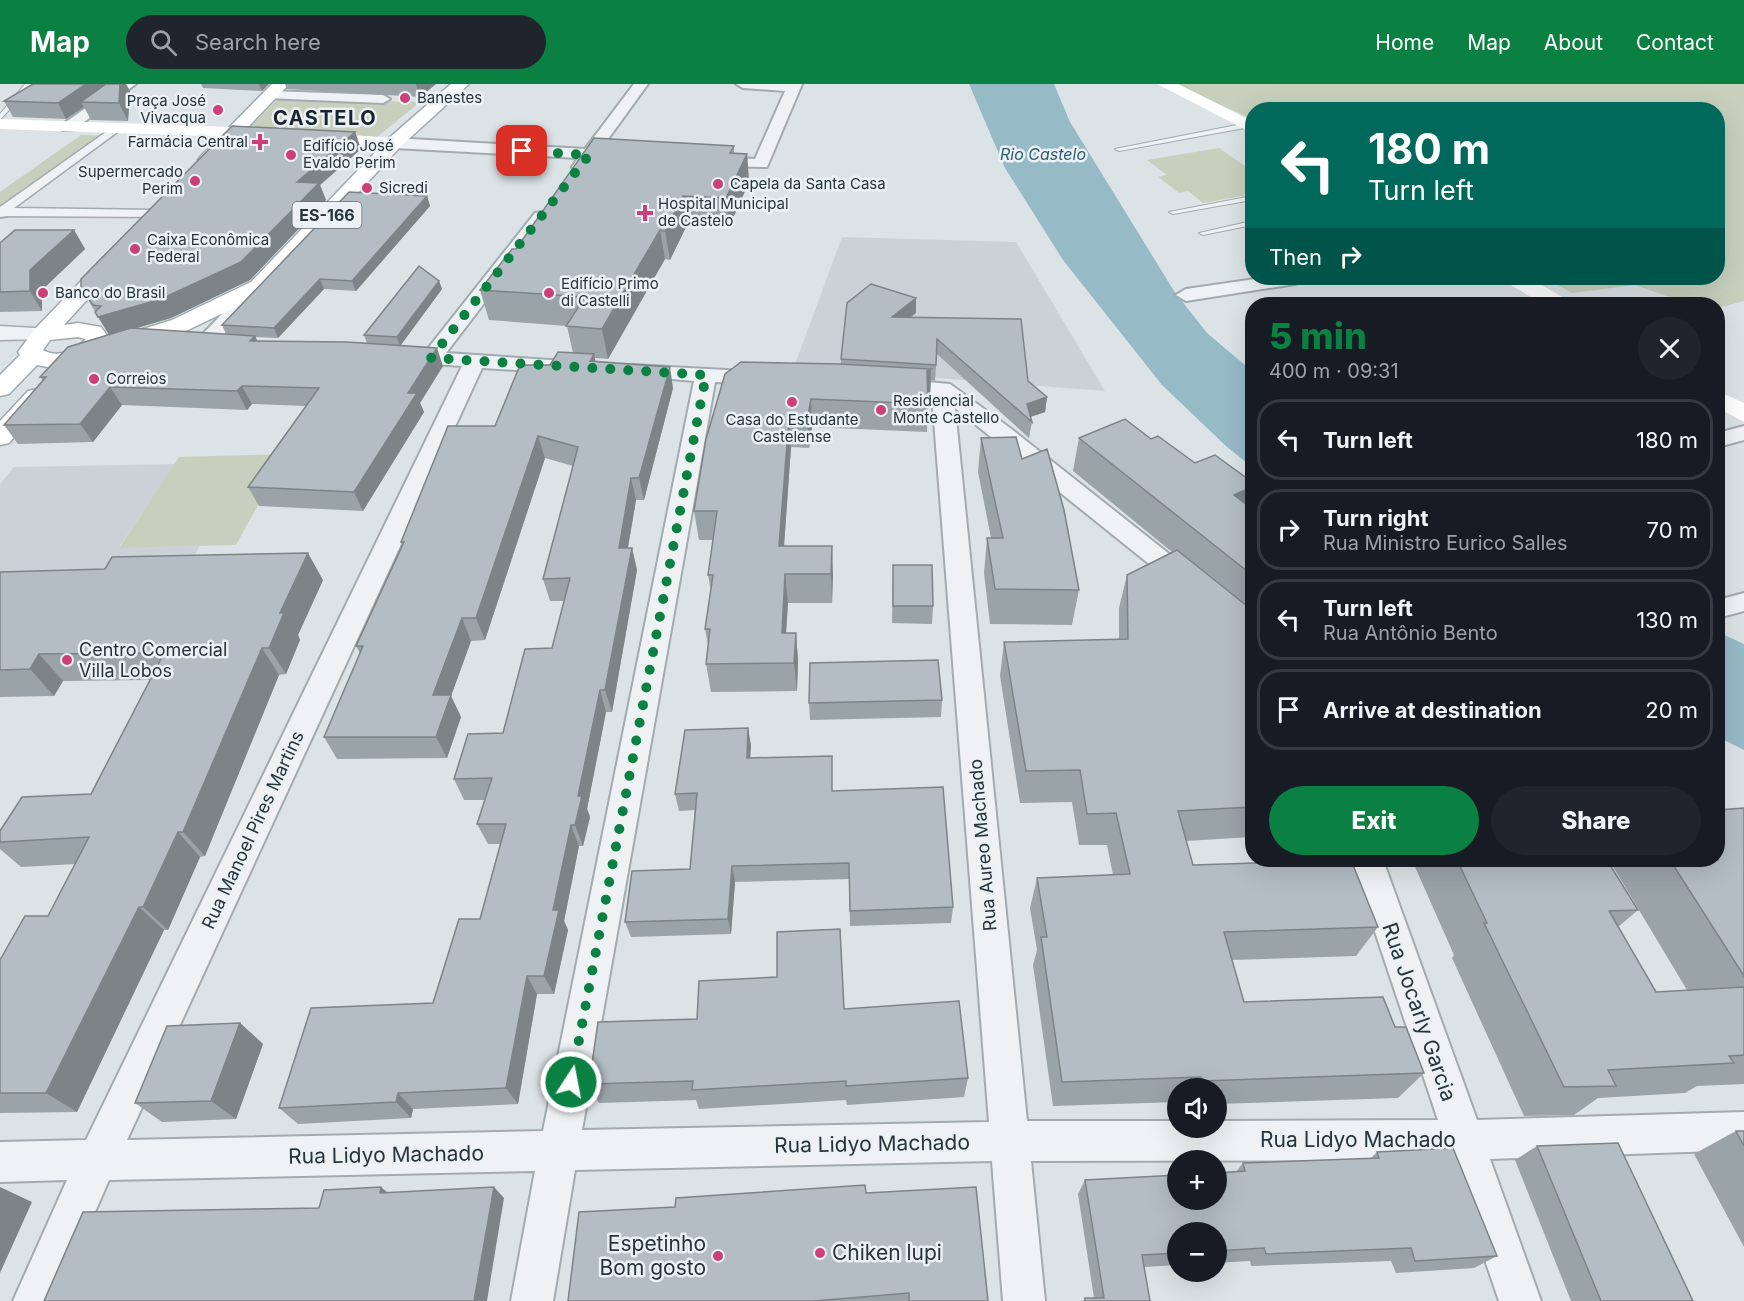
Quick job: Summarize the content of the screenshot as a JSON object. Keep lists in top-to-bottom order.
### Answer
{
  "streets": {
    "main road": ["ES-166"],
    "street": [
      "Rua Manoel Pires Martins",
      "Rua Aureo Machado",
      "Rua Jocarly Garcia",
      "Rua Lidyo Machado"
    ]
  },
  "crossings": [
    ["Rua Manoel Pires Martins", "Rua Lidyo Machado"],
    ["Rua Aureo Machado", "Rua Lidyo Machado"],
    ["Rua Jocarly Garcia", "Rua Lidyo Machado"]
  ],
  "districts": ["CASTELO"],
  "water": ["Rio Castelo"],
  "places": {
    "other": [
      "Banestes",
      "Praça José Vivacqua",
      "Edifício José Evaldo Perim",
      "Supermercado Perim",
      "Capela da Santa Casa",
      "Sicredi",
      "Caixa Econômica Federal",
      "Banco do Brasil",
      "Edifício Primo di Castelli",
      "Correios",
      "Casa do Estudante Castelense",
      "Residencial Monte Castello",
      "Centro Comercial Villa Lobos",
      "Chiken lupi",
      "Espetinho Bom gosto"
    ],
    "health": ["Farmácia Central", "Hospital Municipal de Castelo"]
  },
  "page": {
    "header": "Map",
    "search": "Search here",
    "nav": [
      "Home",
      "Map",
      "About",
      "Contact"
    ],
    "turn": ["180 m", "Turn left"],
    "then": "Then",
    "heading": ["5 min", "400 m · 09:31"],
    "list": [
      {
        "name": "Turn left",
        "value": "180 m"
      },
      {
        "name": "Turn right",
        "note": "Rua Ministro Eurico Salles",
        "value": "70 m"
      },
      {
        "name": "Turn left",
        "note": "Rua Antônio Bento",
        "value": "130 m"
      },
      {
        "name": "Arrive at destination",
        "value": "20 m"
      }
    ],
    "buttons": ["Exit", "Share"],
    "map_buttons": ["+", "−"]
  }
}
